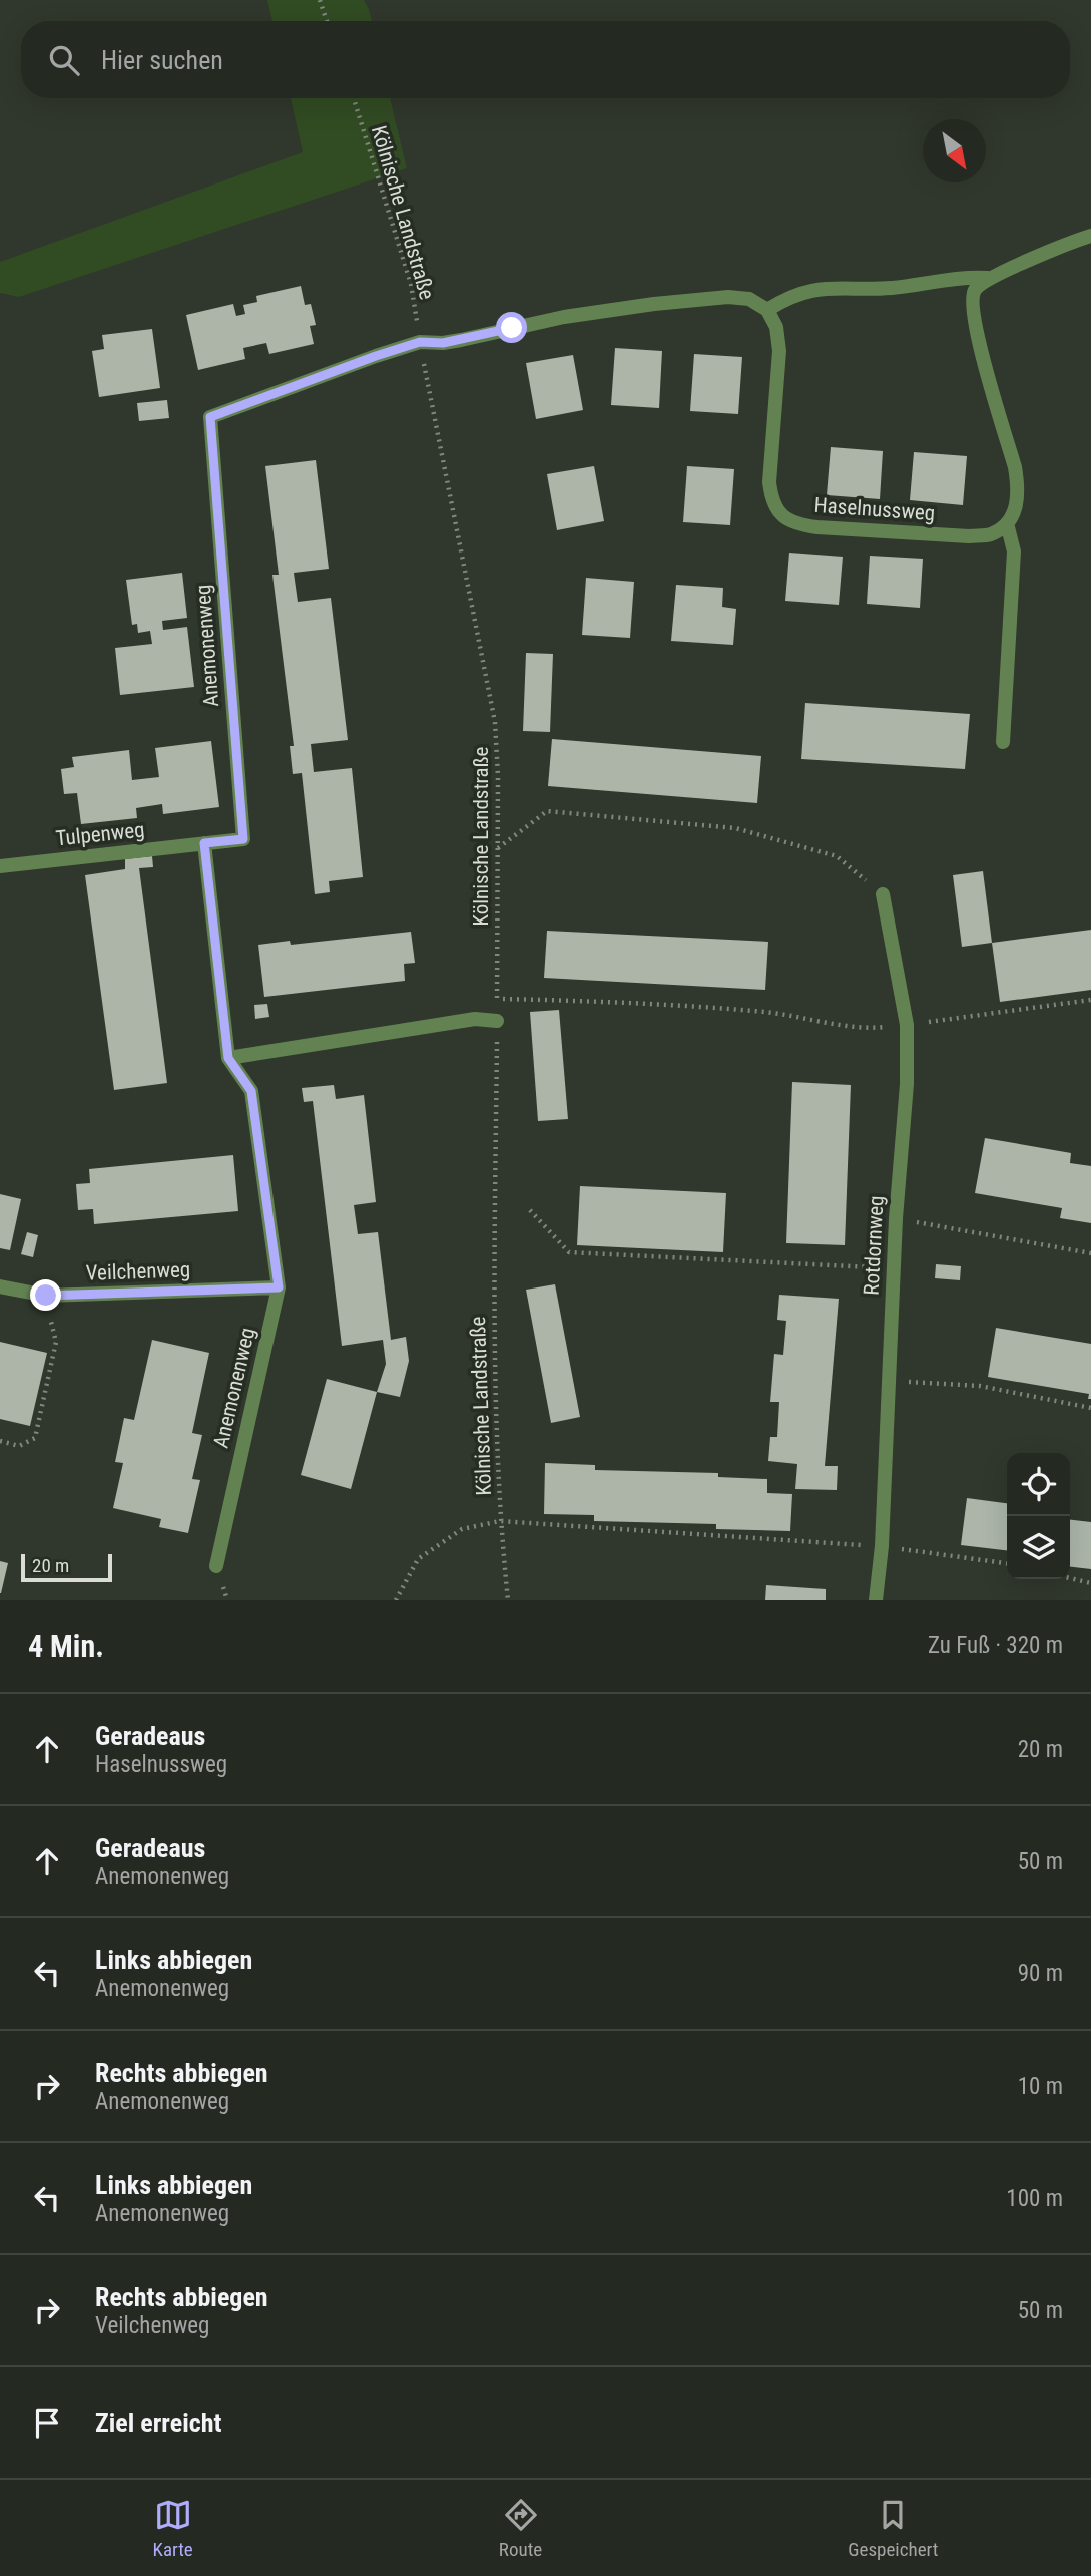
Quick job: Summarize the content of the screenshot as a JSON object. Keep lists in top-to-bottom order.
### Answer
{
  "streets": {
    "street": [
      "Haselnussweg",
      "Anemonenweg",
      "Tulpenweg",
      "Rotdornweg",
      "Veilchenweg"
    ],
    "path": ["Kölnische Landstraße"]
  },
  "crossings": [
    ["Kölnische Landstraße", "Anemonenweg"],
    ["Anemonenweg", "Tulpenweg"],
    ["Anemonenweg", "Veilchenweg"]
  ],
  "scale_bar": "20 m",
  "north": "bottom right",
  "page": {
    "search": "Hier suchen",
    "scale": "20 m",
    "heading": ["4 Min.", "Zu Fuß · 320 m"],
    "list": [
      ["Geradeaus", "Haselnussweg", "20 m"],
      ["Geradeaus", "Anemonenweg", "50 m"],
      ["Links abbiegen", "Anemonenweg", "90 m"],
      ["Rechts abbiegen", "Anemonenweg", "10 m"],
      ["Links abbiegen", "Anemonenweg", "100 m"],
      ["Rechts abbiegen", "Veilchenweg", "50 m"],
      "Ziel erreicht"
    ],
    "nav": ["Karte", "Route", "Gespeichert"]
  }
}
